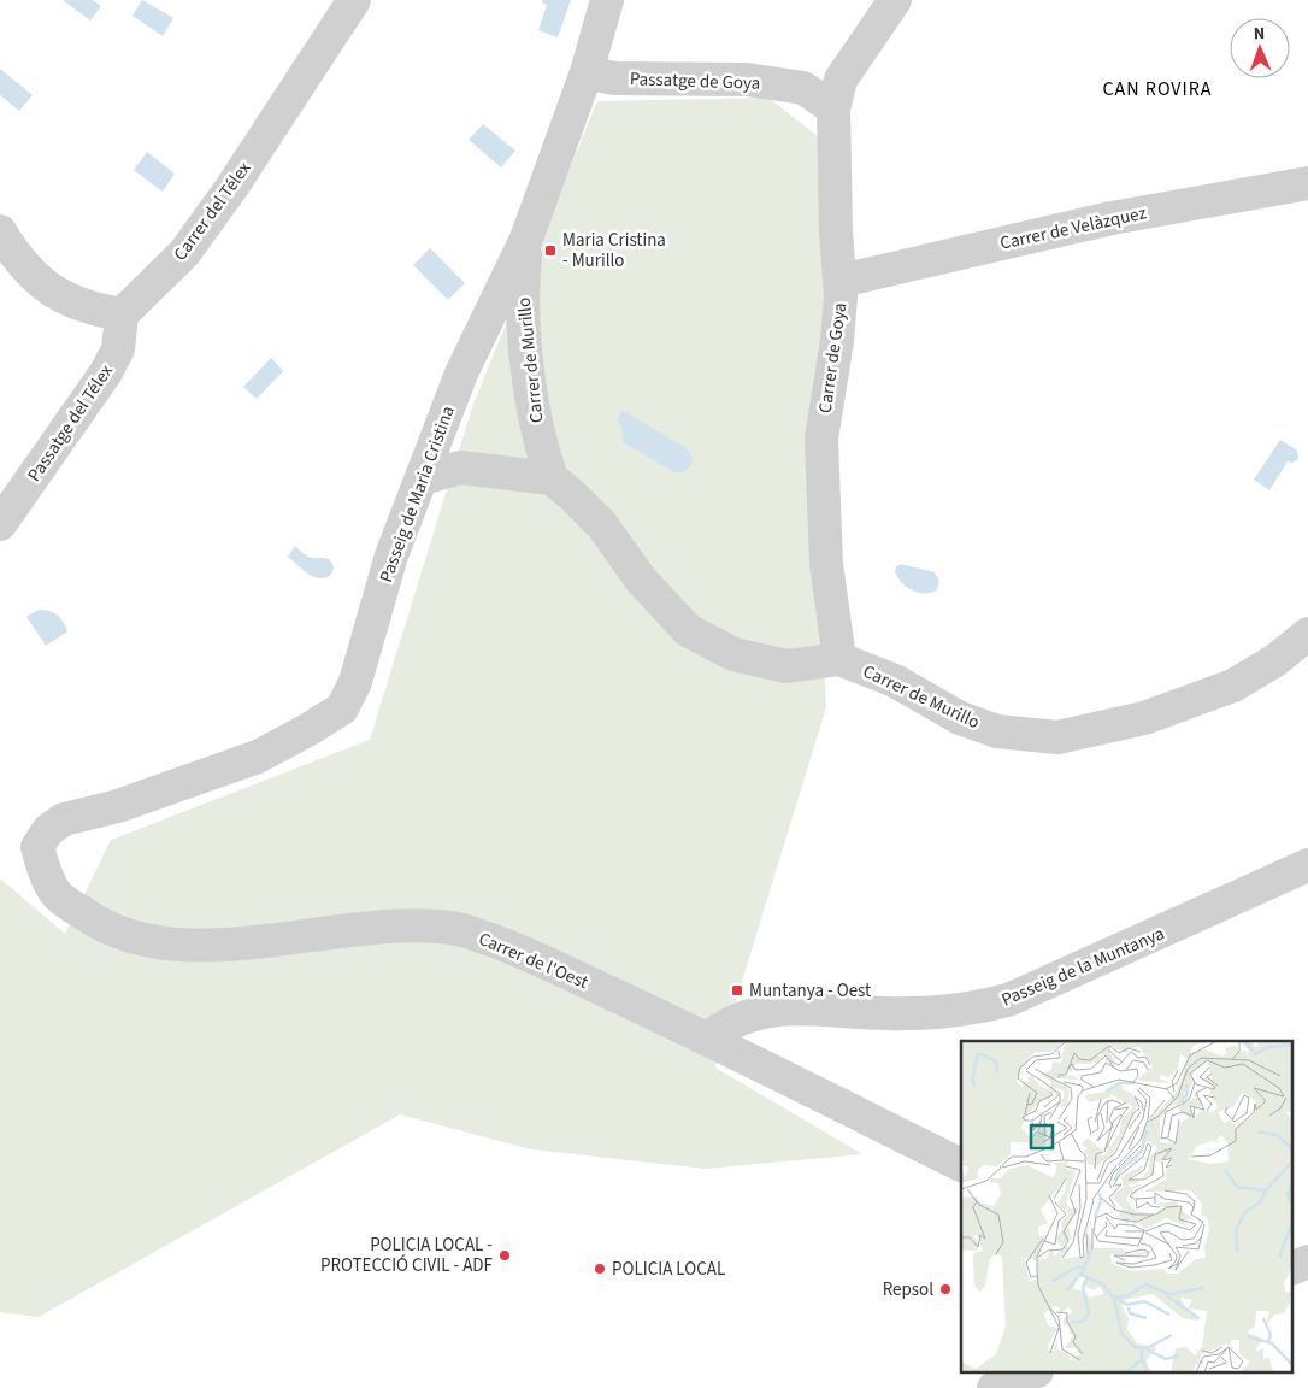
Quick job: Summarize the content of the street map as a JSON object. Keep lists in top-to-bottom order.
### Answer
{
  "streets": {
    "street": [
      "Passatge de Goya",
      "Carrer del Télex",
      "Carrer de Velàzquez",
      "Carrer de Goya",
      "Carrer de Murillo",
      "Passatge del Télex",
      "Passeig de Maria Cristina",
      "Carrer de l'Oest",
      "Passeig de la Muntanya"
    ]
  },
  "crossings": [
    ["Passatge de Goya", "Carrer de Goya"],
    ["Passatge de Goya", "Passeig de Maria Cristina"],
    ["Carrer del Télex", "Passatge del Télex"],
    ["Carrer de Velàzquez", "Carrer de Goya"],
    ["Carrer de Goya", "Carrer de Murillo"],
    ["Carrer de Murillo", "Passeig de Maria Cristina"],
    ["Passeig de Maria Cristina", "Carrer de l'Oest"],
    ["Carrer de l'Oest", "Passeig de la Muntanya"]
  ],
  "districts": ["CAN ROVIRA"],
  "places": {
    "transit": ["Maria Cristina - Murillo", "Muntanya - Oest"],
    "other": ["POLICIA LOCAL - PROTECCIÓ CIVIL - ADF", "POLICIA LOCAL", "Repsol"]
  },
  "north": "top"
}
